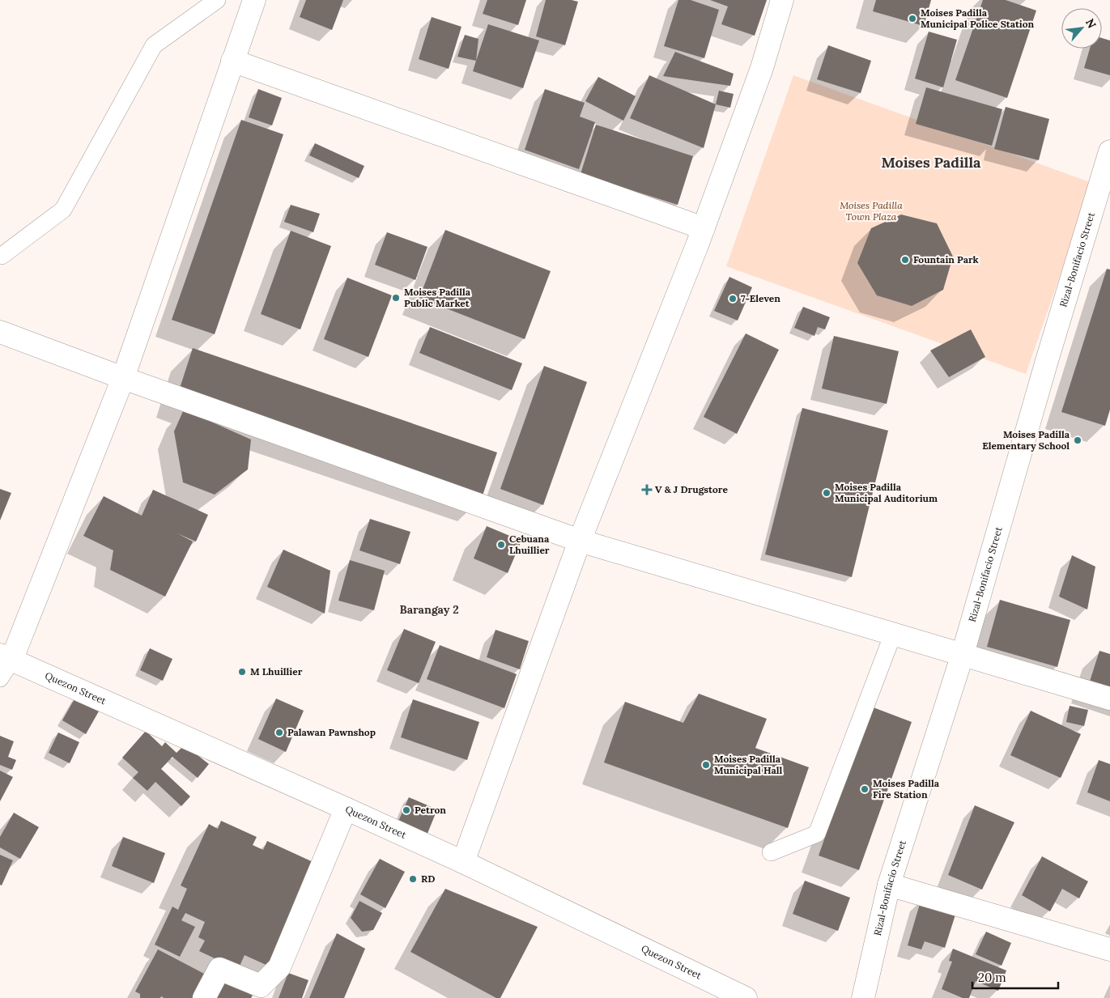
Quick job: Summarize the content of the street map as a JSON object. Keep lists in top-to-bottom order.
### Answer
{
  "streets": {
    "street": ["Rizal-Bonifacio Street", "Quezon Street"]
  },
  "districts": ["Moises Padilla", "Barangay 2"],
  "parks": ["Moises Padilla Town Plaza"],
  "places": {
    "other": [
      "Moises Padilla Municipal Police Station",
      "Fountain Park",
      "Moises Padilla Public Market",
      "7-Eleven",
      "Moises Padilla Elementary School",
      "Moises Padilla Municipal Auditorium",
      "Cebuana Lhuillier",
      "M Lhuillier",
      "Palawan Pawnshop",
      "Moises Padilla Municipal Hall",
      "Moises Padilla Fire Station",
      "Petron",
      "RD"
    ],
    "health": ["V & J Drugstore"]
  },
  "scale_bar": "20 m",
  "north": "top right"
}
